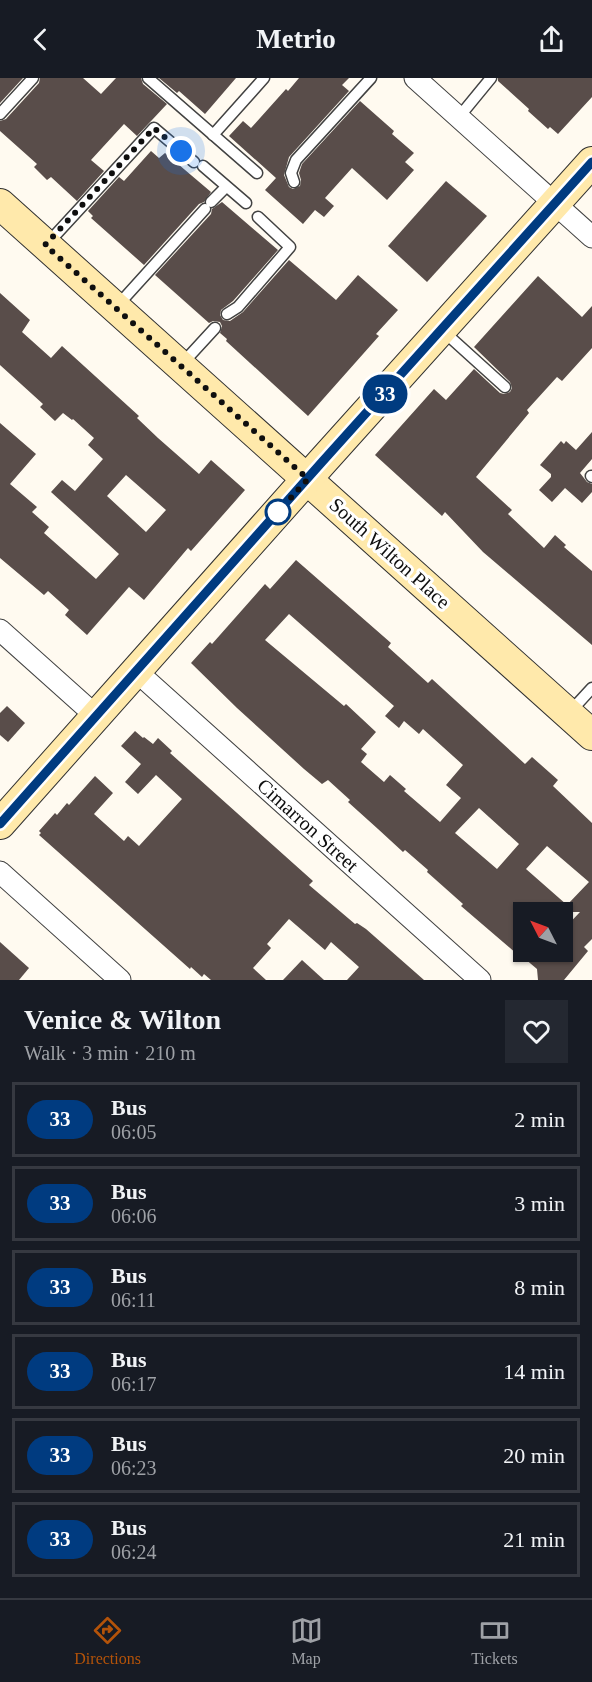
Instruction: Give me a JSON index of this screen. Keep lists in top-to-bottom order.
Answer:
{
  "streets": {
    "main road": ["South Wilton Place"],
    "street": ["Cimarron Street"]
  },
  "lines": ["bus line 33"],
  "north": "top left",
  "page": {
    "header": "Metrio",
    "on_map": "33",
    "heading": ["Venice & Wilton", "Walk · 3 min · 210 m"],
    "list": [
      {
        "mark": "33",
        "name": "Bus",
        "note": "06:05",
        "value": "2 min"
      },
      {
        "mark": "33",
        "name": "Bus",
        "note": "06:06",
        "value": "3 min"
      },
      {
        "mark": "33",
        "name": "Bus",
        "note": "06:11",
        "value": "8 min"
      },
      {
        "mark": "33",
        "name": "Bus",
        "note": "06:17",
        "value": "14 min"
      },
      {
        "mark": "33",
        "name": "Bus",
        "note": "06:23",
        "value": "20 min"
      },
      {
        "mark": "33",
        "name": "Bus",
        "note": "06:24",
        "value": "21 min"
      }
    ],
    "tabs": ["Directions", "Map", "Tickets"]
  }
}
